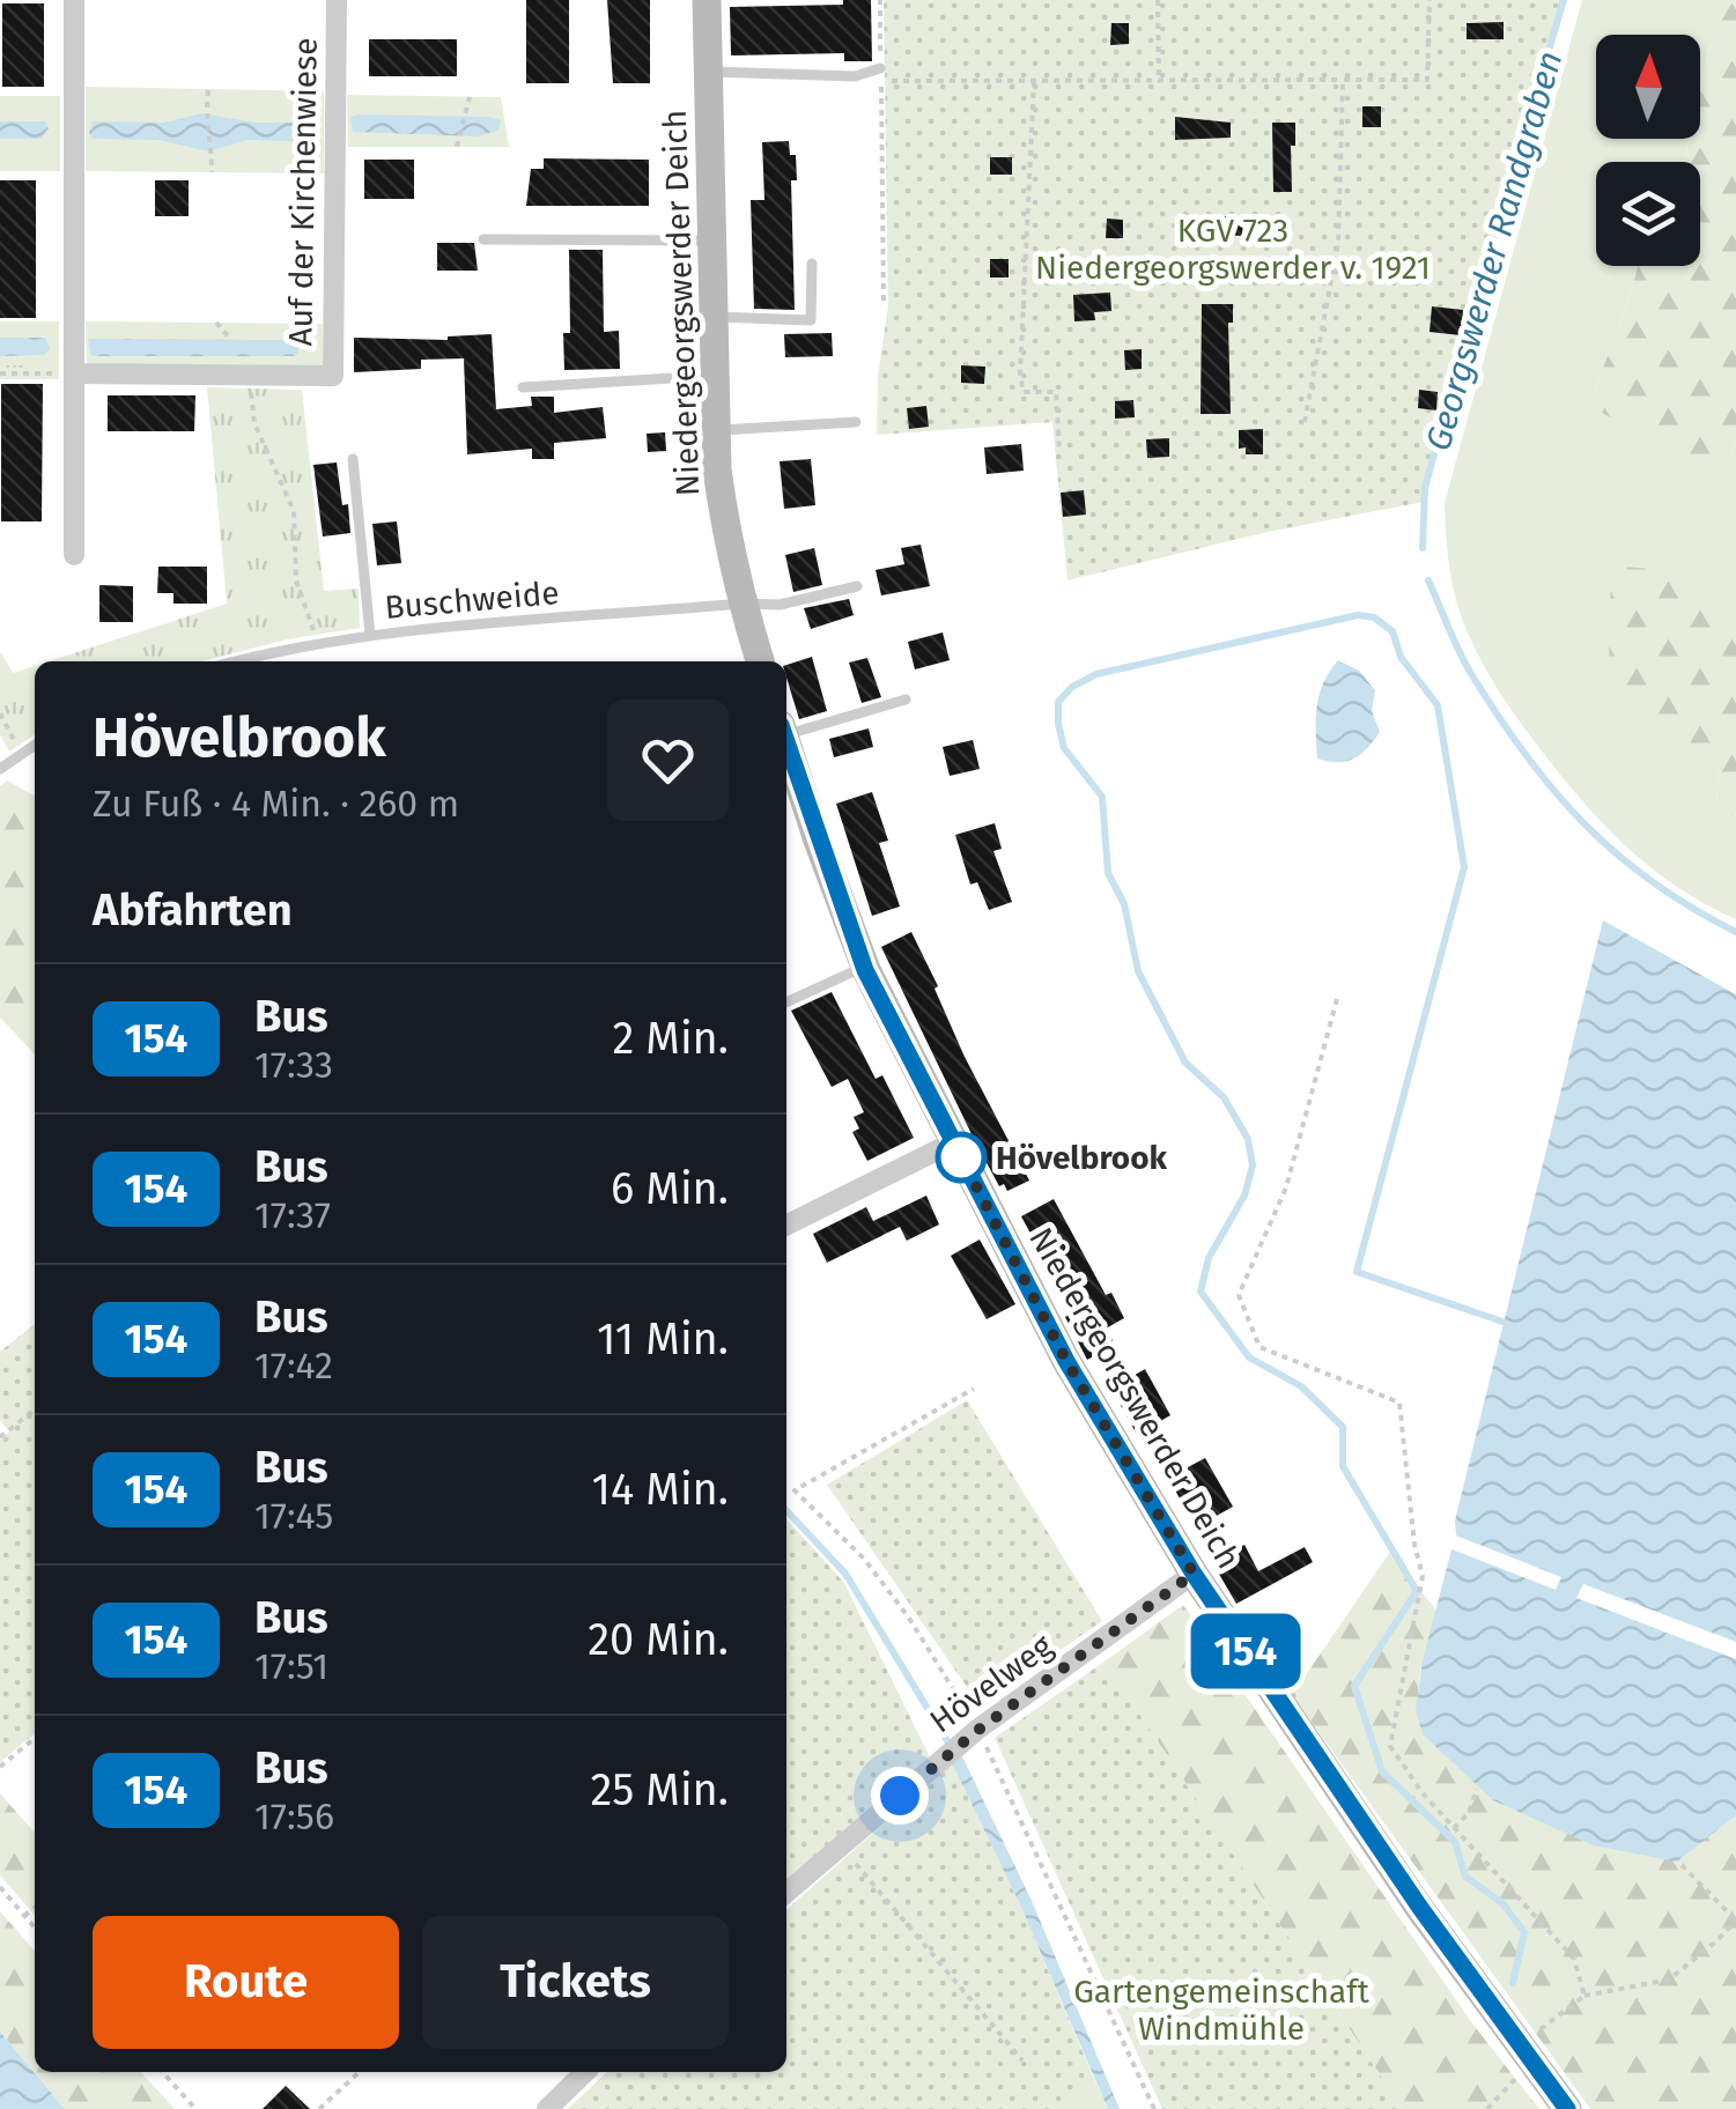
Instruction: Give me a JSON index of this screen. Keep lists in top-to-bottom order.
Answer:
{
  "streets": {
    "street": ["Auf der Kirchenwiese", "Niedergeorgswerder Deich", "Hövelweg"],
    "lane": ["Buschweide"]
  },
  "crossings": [
    ["Niedergeorgswerder Deich", "Buschweide"],
    ["Niedergeorgswerder Deich", "Hövelweg"]
  ],
  "water": ["Georgswerder Randgraben"],
  "parks": ["KGV 723 Niedergeorgswerder v. 1921", "Gartengemeinschaft Windmühle"],
  "places": ["Hövelbrook"],
  "lines": ["bus line 154"],
  "north": "top",
  "page": {
    "on_map": "154",
    "heading": [
      ["Hövelbrook", "Zu Fuß · 4 Min. · 260 m"],
      "Abfahrten"
    ],
    "list": [
      {
        "mark": "154",
        "name": "Bus",
        "note": "17:33",
        "value": "2 Min."
      },
      {
        "mark": "154",
        "name": "Bus",
        "note": "17:37",
        "value": "6 Min."
      },
      {
        "mark": "154",
        "name": "Bus",
        "note": "17:42",
        "value": "11 Min."
      },
      {
        "mark": "154",
        "name": "Bus",
        "note": "17:45",
        "value": "14 Min."
      },
      {
        "mark": "154",
        "name": "Bus",
        "note": "17:51",
        "value": "20 Min."
      },
      {
        "mark": "154",
        "name": "Bus",
        "note": "17:56",
        "value": "25 Min."
      }
    ],
    "buttons": ["Route", "Tickets"]
  }
}
